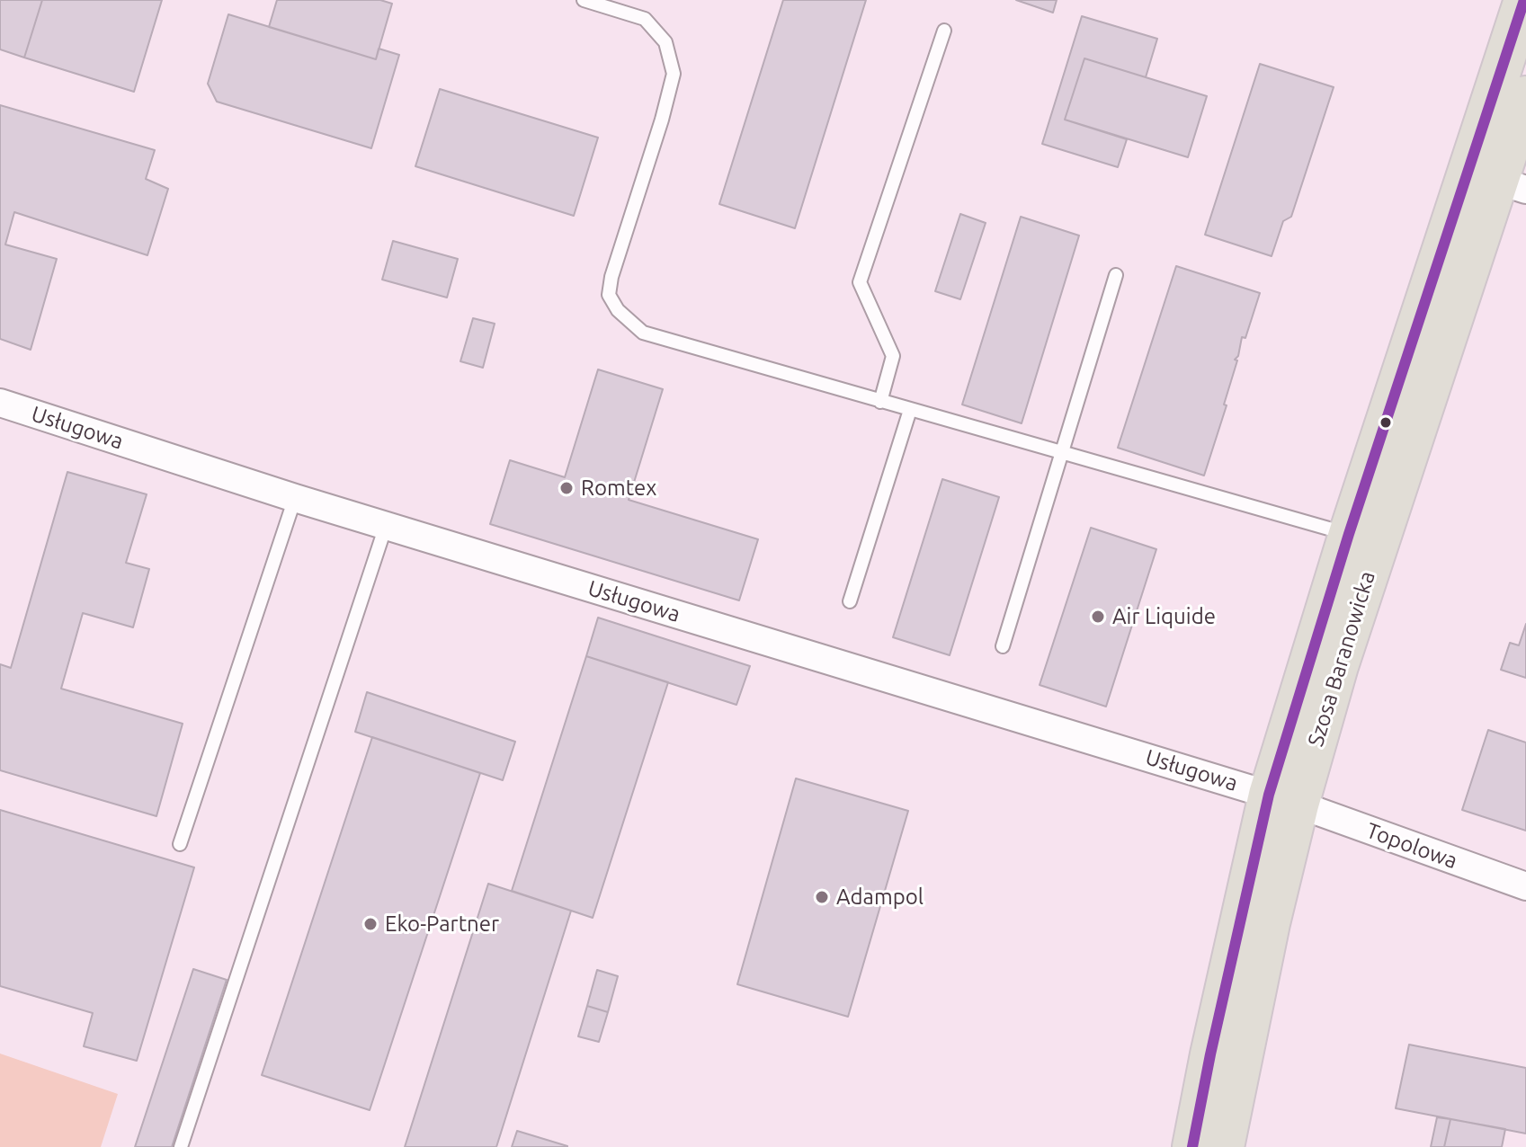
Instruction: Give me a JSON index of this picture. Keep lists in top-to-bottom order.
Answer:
{
  "streets": {
    "main road": ["Szosa Baranowicka"],
    "street": ["Usługowa", "Topolowa"]
  },
  "crossings": [
    ["Usługowa", "Szosa Baranowicka"],
    ["Usługowa", "Topolowa"],
    ["Szosa Baranowicka", "Topolowa"]
  ],
  "places": [
    "Romtex",
    "Air Liquide",
    "Adampol",
    "Eko-Partner"
  ]
}
